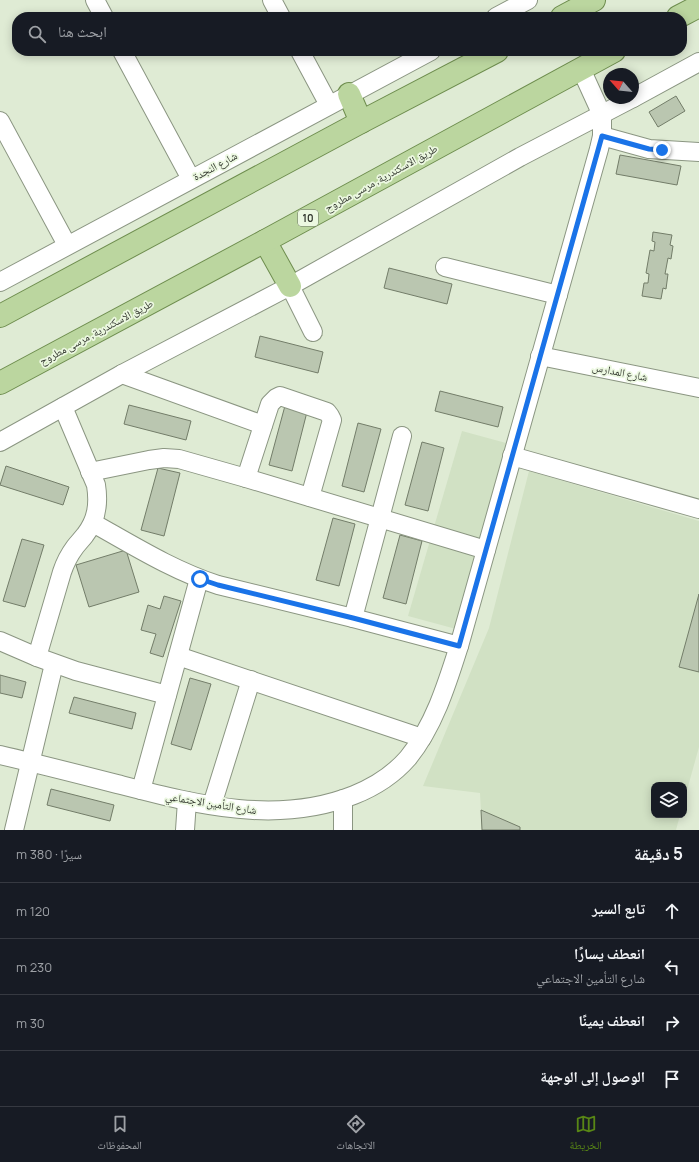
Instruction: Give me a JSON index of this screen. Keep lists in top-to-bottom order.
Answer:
{
  "streets": {
    "main road": ["طريق الاسكندرية, مرسى مطروح", "10"],
    "street": ["شارع النجدة", "شارع المدارس", "شارع التأمين الاجتماعي"]
  },
  "crossings": [
    ["طريق الاسكندرية, مرسى مطروح", "شارع التأمين الاجتماعي"],
    ["شارع المدارس", "شارع التأمين الاجتماعي"]
  ],
  "north": "top left",
  "page": {
    "search": "ابحث هنا",
    "heading": ["5 دقيقة", "سيرًا · 380 m"],
    "list": [
      ["تابع السير", "120 m"],
      ["انعطف يسارًا", "شارع التأمين الاجتماعي", "230 m"],
      ["انعطف يمينًا", "30 m"],
      "الوصول إلى الوجهة"
    ],
    "nav": ["الخريطة", "الاتجاهات", "المحفوظات"]
  }
}
